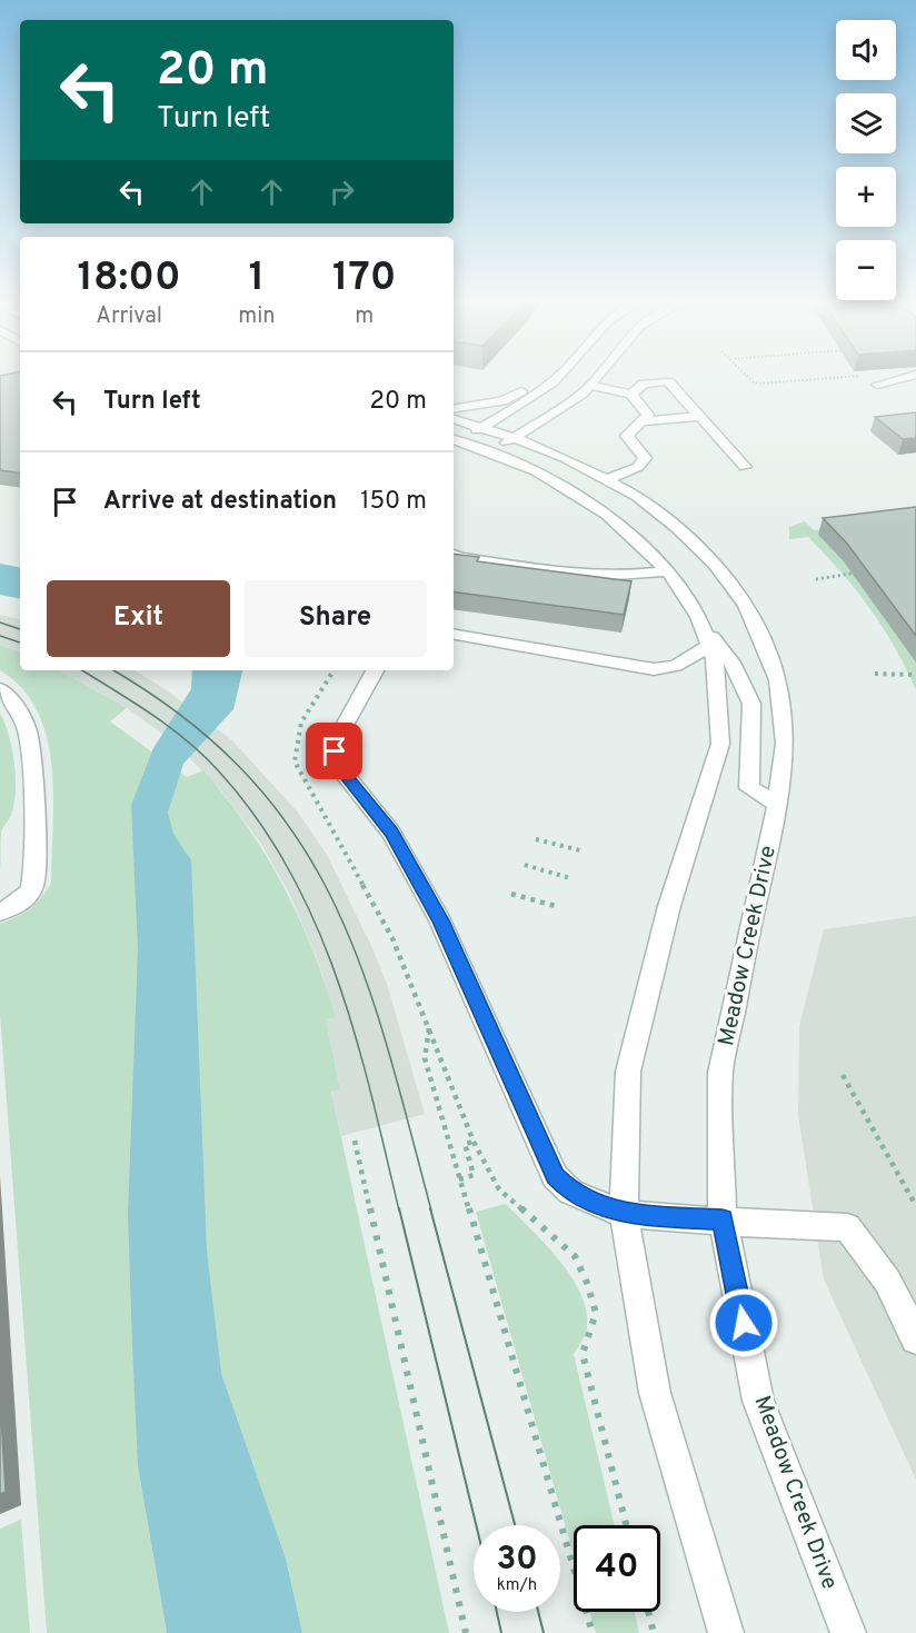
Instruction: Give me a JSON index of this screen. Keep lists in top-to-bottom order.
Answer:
{
  "streets": {
    "street": ["Meadow Creek Drive"]
  },
  "page": {
    "map_buttons": ["+", "−"],
    "turn": ["20 m", "Turn left"],
    "eta": [
      "18:00",
      "Arrival",
      "1",
      "min",
      "170",
      "m"
    ],
    "list": [
      {
        "name": "Turn left",
        "value": "20 m"
      },
      {
        "name": "Arrive at destination",
        "value": "150 m"
      }
    ],
    "buttons": ["Exit", "Share"],
    "speed": "30 km/h",
    "limit": "40"
  }
}
